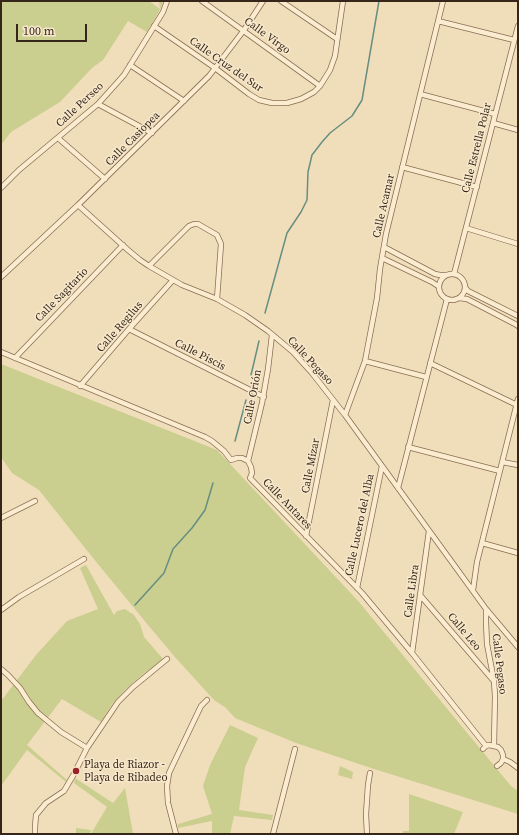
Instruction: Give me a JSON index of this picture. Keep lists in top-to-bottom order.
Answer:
{
  "streets": {
    "street": [
      "Calle Virgo",
      "Calle Cruz del Sur",
      "Calle Perseo",
      "Calle Casiopea",
      "Calle Estrella Polar",
      "Calle Acamar",
      "Calle Sagitario",
      "Calle Regilus",
      "Calle Piscis",
      "Calle Pegaso",
      "Calle Orión",
      "Calle Mizar",
      "Calle Antares",
      "Calle Lucero del Alba",
      "Calle Libra",
      "Calle Leo"
    ]
  },
  "crossings": [
    ["Calle Virgo", "Calle Cruz del Sur"],
    ["Calle Virgo", "Calle Casiopea"],
    ["Calle Cruz del Sur", "Calle Perseo"],
    ["Calle Cruz del Sur", "Calle Casiopea"],
    ["Calle Casiopea", "Calle Pegaso"],
    ["Calle Acamar", "Calle Pegaso"],
    ["Calle Sagitario", "Calle Pegaso"],
    ["Calle Regilus", "Calle Piscis"],
    ["Calle Regilus", "Calle Pegaso"],
    ["Calle Piscis", "Calle Orión"],
    ["Calle Pegaso", "Calle Orión"],
    ["Calle Pegaso", "Calle Mizar"],
    ["Calle Pegaso", "Calle Antares"],
    ["Calle Pegaso", "Calle Lucero del Alba"],
    ["Calle Pegaso", "Calle Libra"],
    ["Calle Pegaso", "Calle Leo"],
    ["Calle Orión", "Calle Antares"],
    ["Calle Mizar", "Calle Antares"],
    ["Calle Antares", "Calle Lucero del Alba"],
    ["Calle Antares", "Calle Libra"],
    ["Calle Libra", "Calle Leo"]
  ],
  "places": ["Playa de Riazor - Playa de Ribadeo"],
  "scale_bar": "100 m"
}
